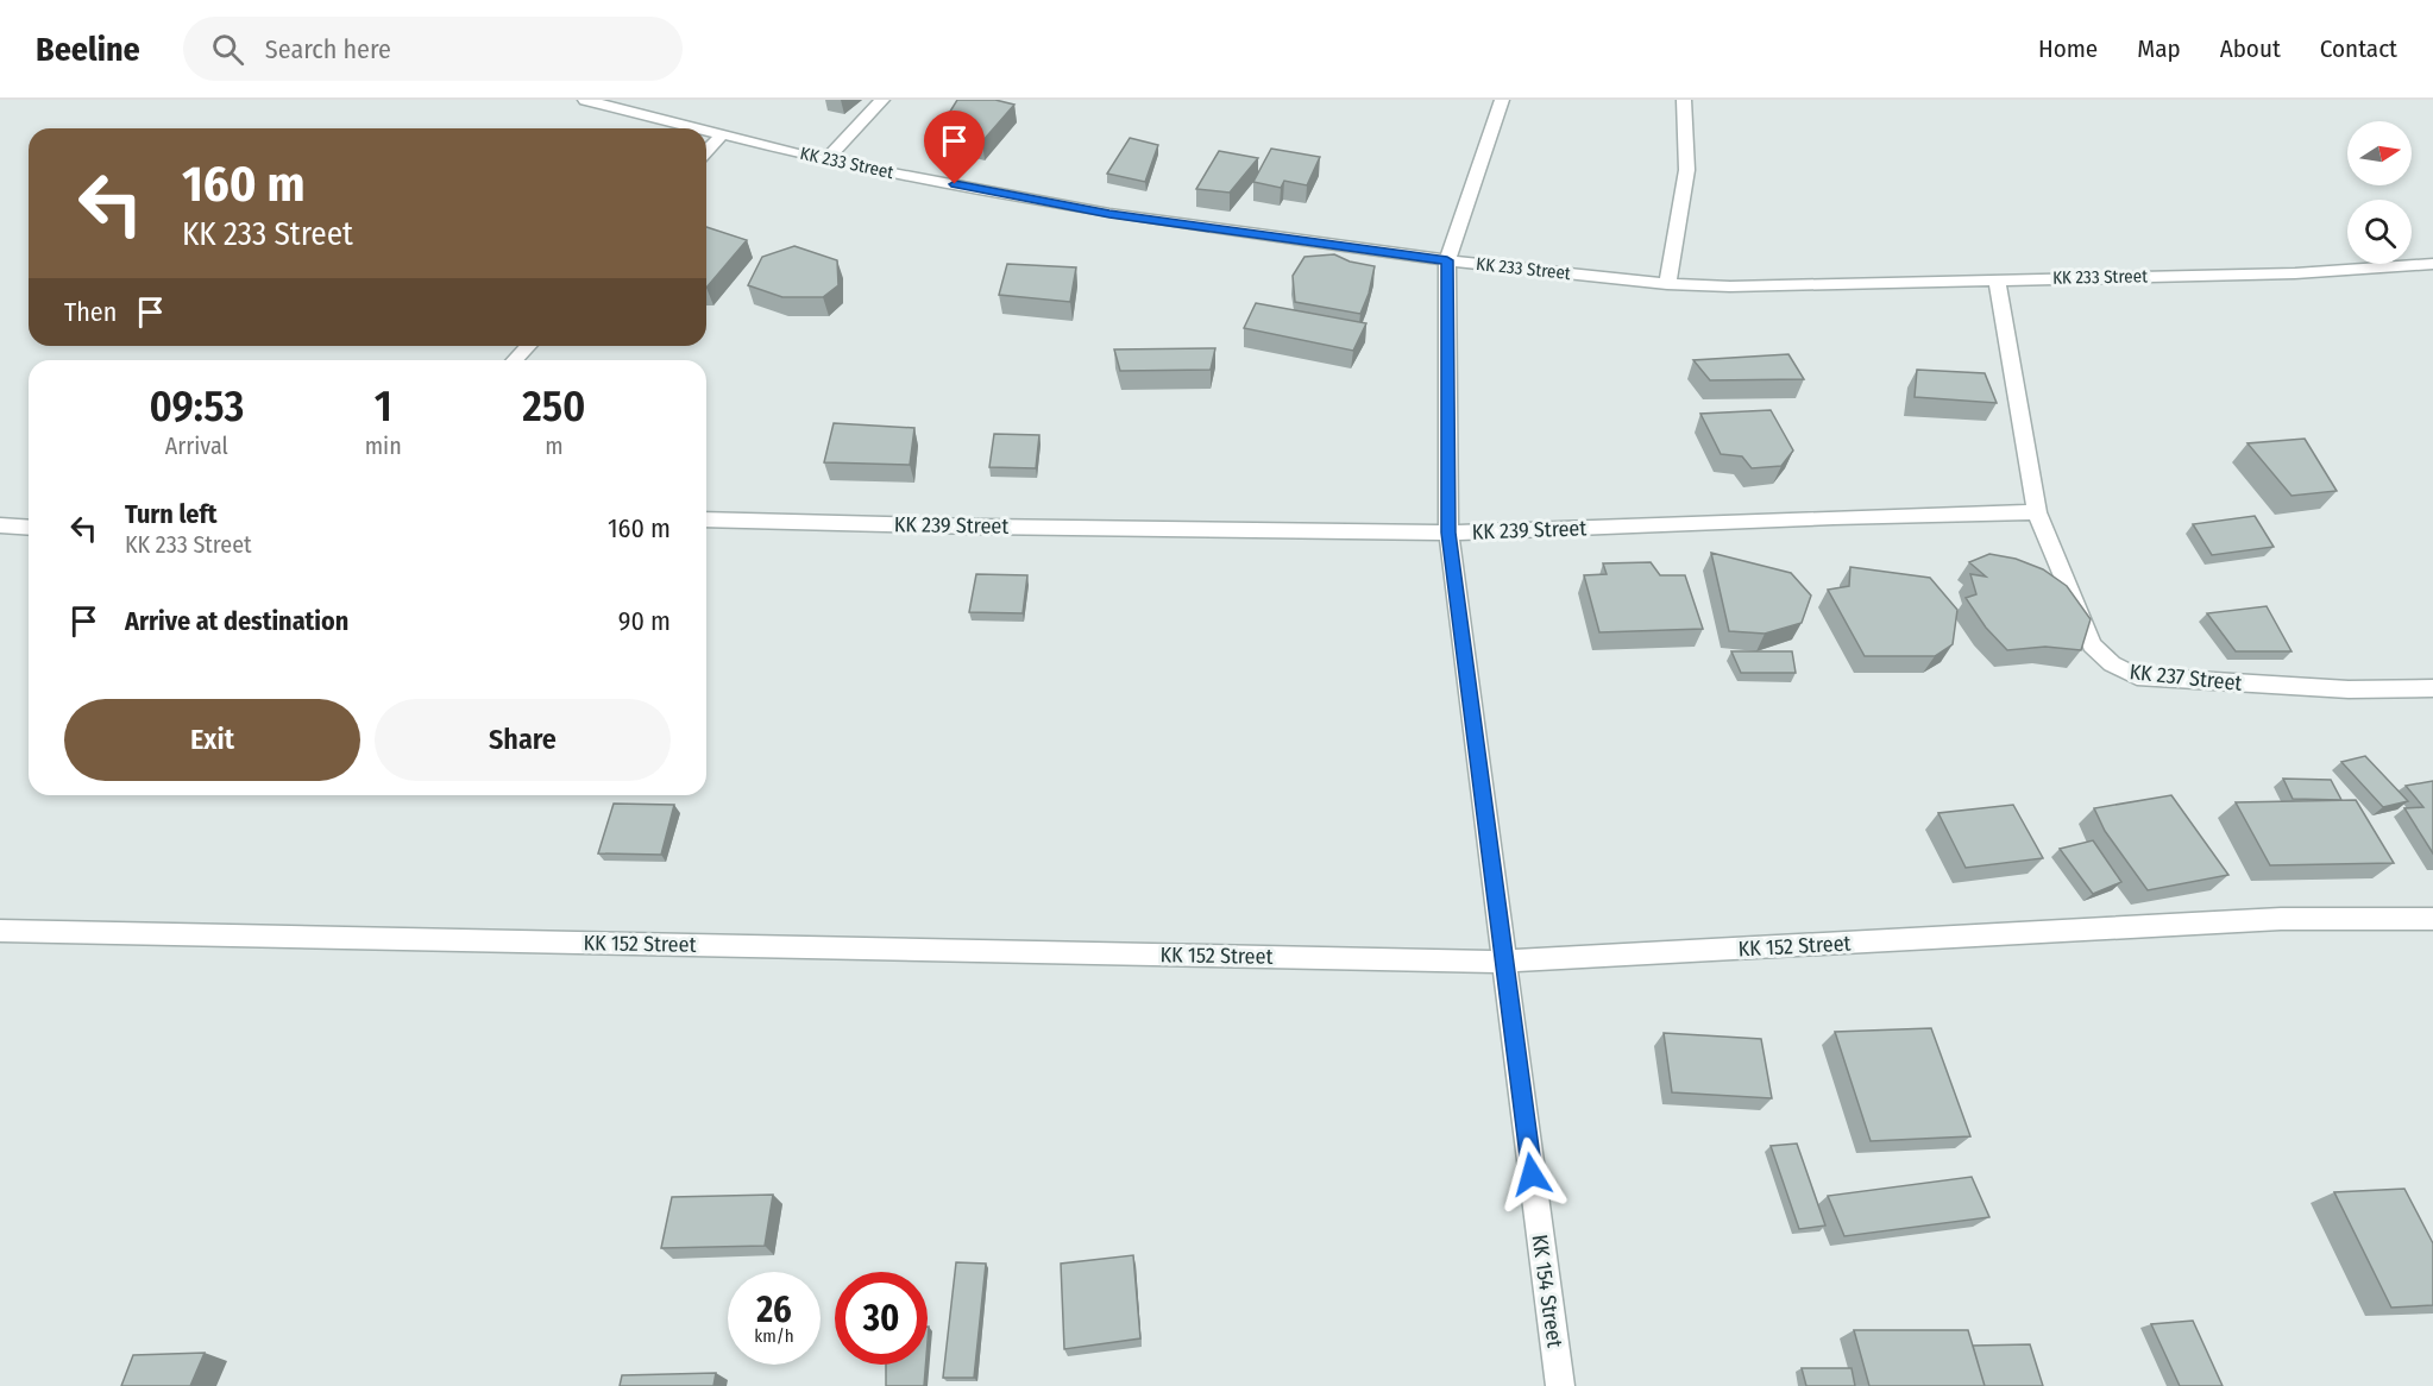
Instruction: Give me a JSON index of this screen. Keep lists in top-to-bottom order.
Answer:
{
  "streets": {
    "street": [
      "KK 233 Street",
      "KK 239 Street",
      "KK 237 Street",
      "KK 152 Street",
      "KK 154 Street"
    ]
  },
  "crossings": [
    ["KK 233 Street", "KK 154 Street"],
    ["KK 239 Street", "KK 237 Street"],
    ["KK 239 Street", "KK 154 Street"],
    ["KK 152 Street", "KK 154 Street"]
  ],
  "north": "right",
  "page": {
    "header": "Beeline",
    "search": "Search here",
    "nav": [
      "Home",
      "Map",
      "About",
      "Contact"
    ],
    "turn": ["160 m", "KK 233 Street"],
    "then": "Then",
    "eta": [
      "09:53",
      "Arrival",
      "1",
      "min",
      "250",
      "m"
    ],
    "list": [
      {
        "name": "Turn left",
        "note": "KK 233 Street",
        "value": "160 m"
      },
      {
        "name": "Arrive at destination",
        "value": "90 m"
      }
    ],
    "buttons": ["Exit", "Share"],
    "speed": "26 km/h",
    "limit": "30"
  }
}
